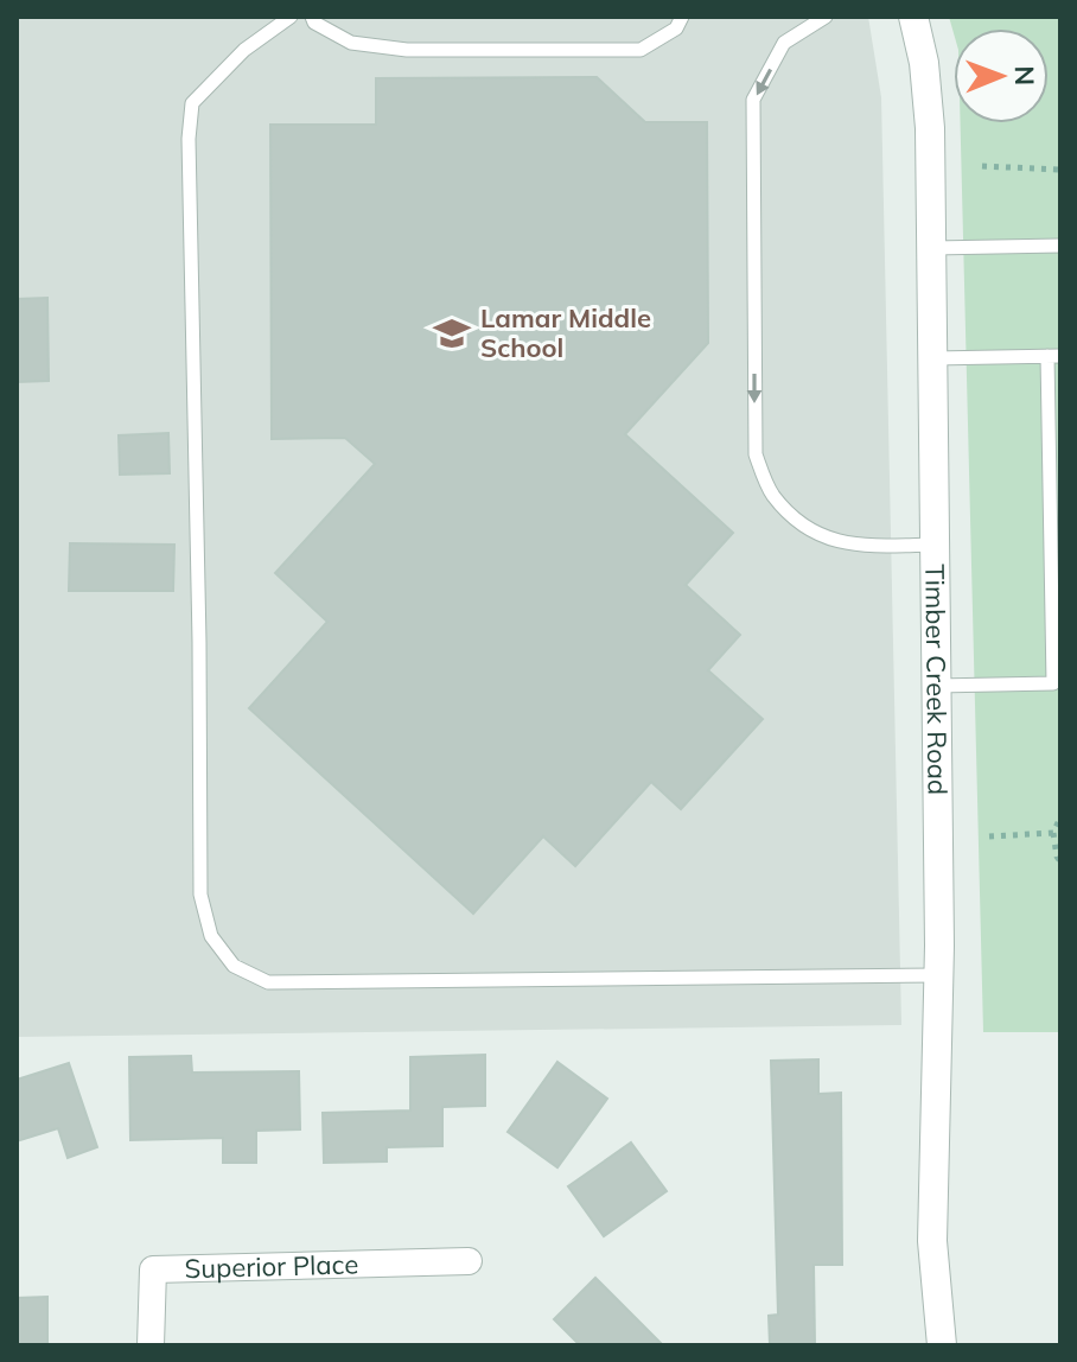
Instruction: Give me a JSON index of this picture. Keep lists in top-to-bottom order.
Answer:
{
  "streets": {
    "street": ["Timber Creek Road", "Superior Place"]
  },
  "places": {
    "school or university": ["Lamar Middle School"]
  },
  "north": "right"
}
